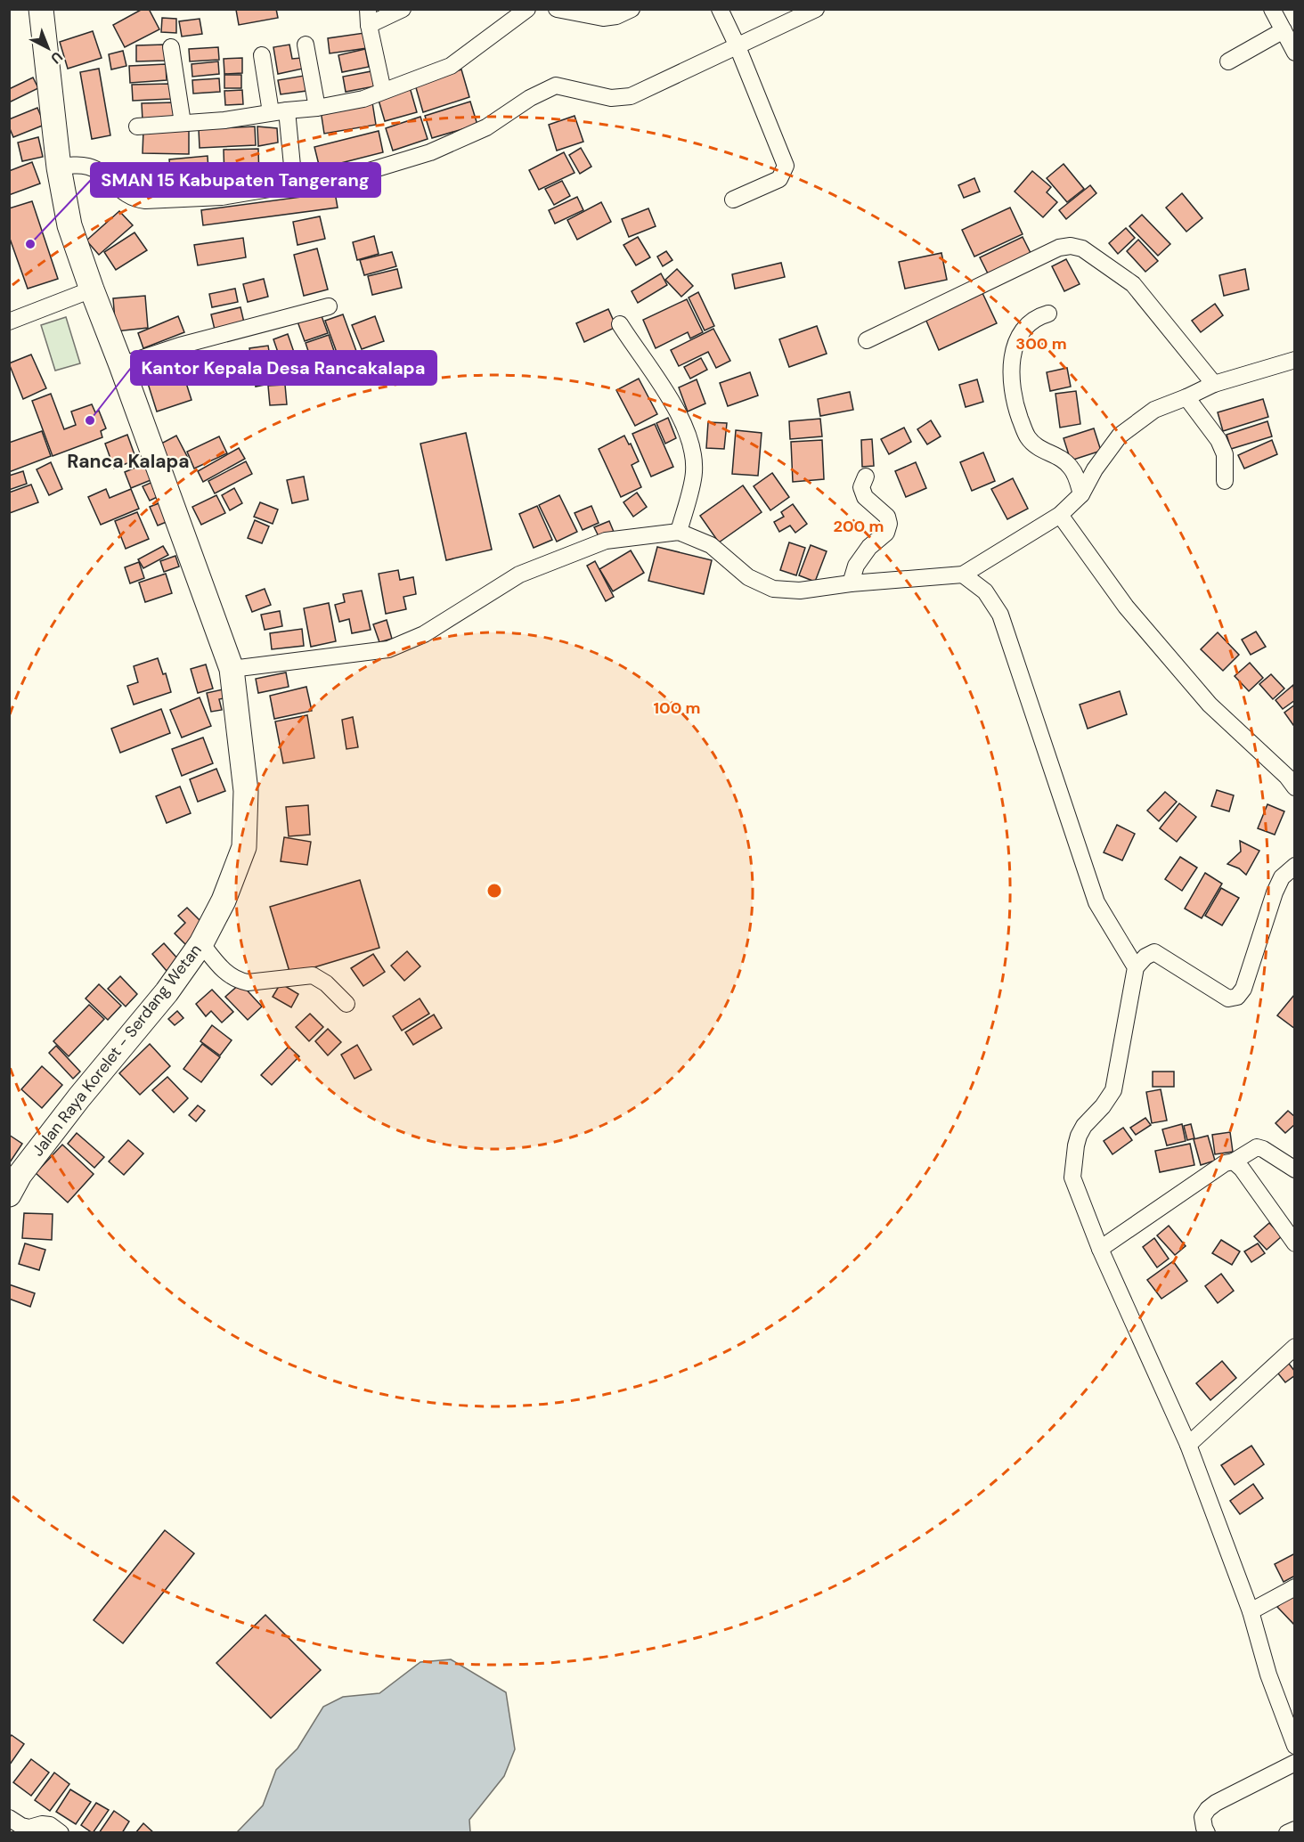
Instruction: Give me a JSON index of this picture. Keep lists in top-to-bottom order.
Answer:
{
  "streets": {
    "main road": ["Jalan Raya Korelet - Serdang Wetan"]
  },
  "districts": ["Ranca Kalapa"],
  "places": ["SMAN 15 Kabupaten Tangerang", "Kantor Kepala Desa Rancakalapa"],
  "north": "bottom right",
  "rings": ["300 m", "200 m", "100 m"]
}
